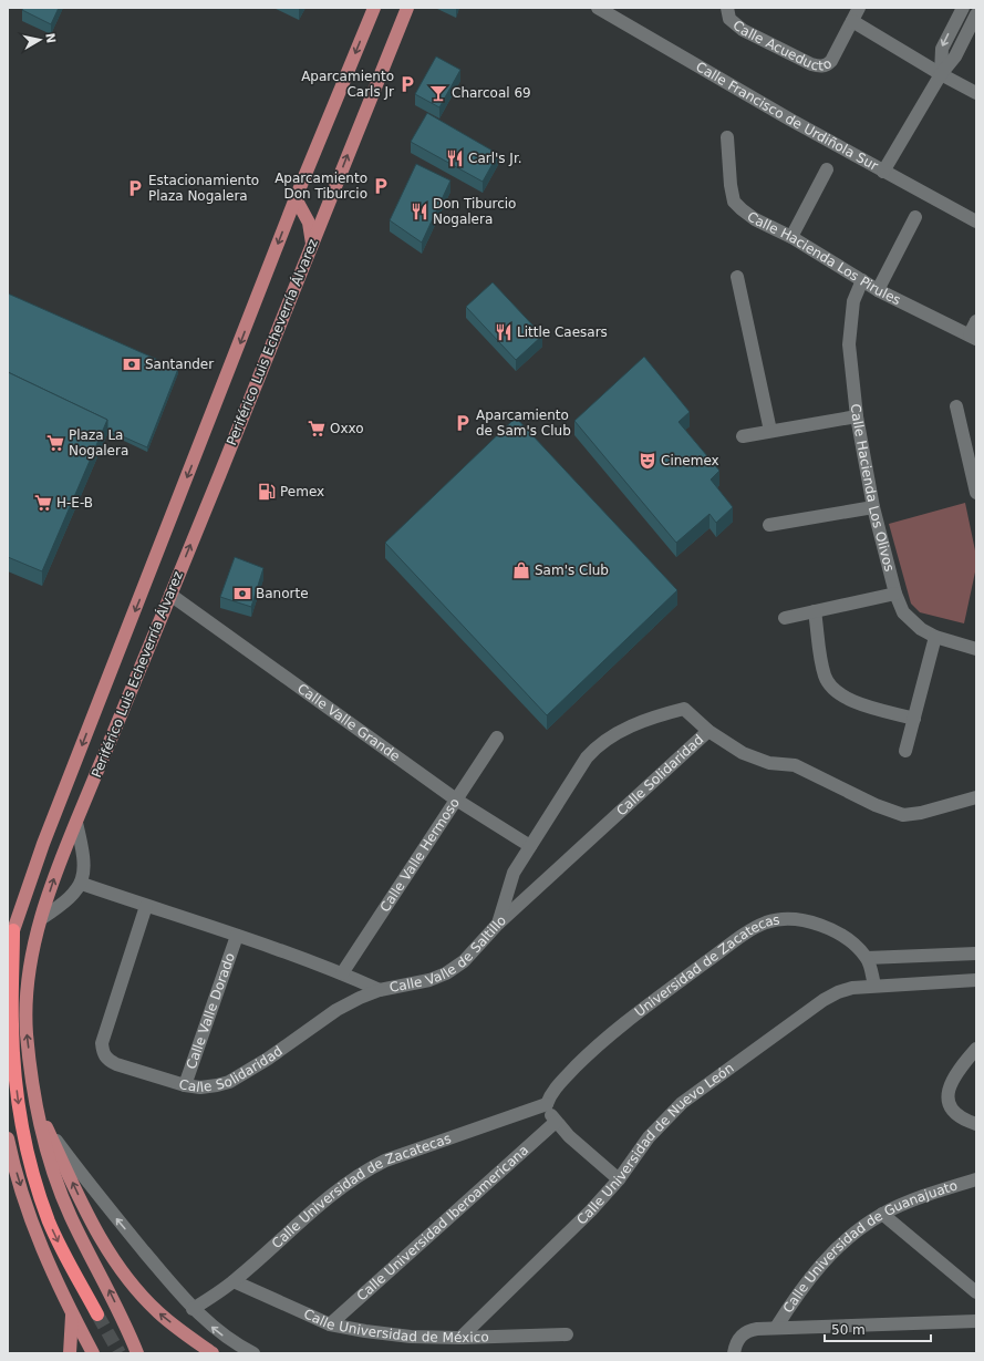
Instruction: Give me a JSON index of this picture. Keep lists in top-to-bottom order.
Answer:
{
  "streets": {
    "main road": ["Periférico Luis Echeverría Álvarez"],
    "street": [
      "Calle Acueducto",
      "Calle Francisco de Urdiñola Sur",
      "Calle Hacienda Los Pirules",
      "Calle Hacienda Los Olivos",
      "Calle Valle Grande",
      "Calle Solidaridad",
      "Calle Valle Hermoso",
      "Calle Valle de Saltillo",
      "Universidad de Zacatecas",
      "Calle Valle Dorado",
      "Calle Universidad de Nuevo León",
      "Calle Universidad de Zacatecas",
      "Calle Universidad Iberoamericana",
      "Calle Universidad de Guanajuato",
      "Calle Universidad de México"
    ]
  },
  "crossings": [
    ["Calle Hacienda Los Pirules", "Calle Hacienda Los Olivos"],
    ["Periférico Luis Echeverría Álvarez", "Calle Valle Grande"],
    ["Calle Valle Grande", "Calle Valle Hermoso"],
    ["Calle Valle Grande", "Calle Valle de Saltillo"],
    ["Calle Solidaridad", "Calle Valle de Saltillo"],
    ["Calle Solidaridad", "Calle Valle Dorado"],
    ["Calle Valle Hermoso", "Calle Valle de Saltillo"],
    ["Calle Valle de Saltillo", "Calle Valle Dorado"],
    ["Universidad de Zacatecas", "Calle Universidad de Zacatecas"],
    ["Calle Universidad de Nuevo León", "Calle Universidad de México"],
    ["Calle Universidad de Zacatecas", "Calle Universidad de México"],
    ["Calle Universidad Iberoamericana", "Calle Universidad de México"]
  ],
  "places": {
    "parking": [
      "Aparcamiento Carls Jr",
      "Aparcamiento Don Tiburcio",
      "Estacionamiento Plaza Nogalera",
      "Aparcamiento de Sam's Club"
    ],
    "bar": ["Charcoal 69"],
    "restaurant": ["Carl's Jr.", "Don Tiburcio Nogalera", "Little Caesars"],
    "bank": ["Santander", "Banorte"],
    "supermarket": ["Oxxo", "Plaza La Nogalera", "H-E-B"],
    "theatre": ["Cinemex"],
    "fuel station": ["Pemex"],
    "shop": ["Sam's Club"]
  },
  "scale_bar": "50 m",
  "north": "right"
}
